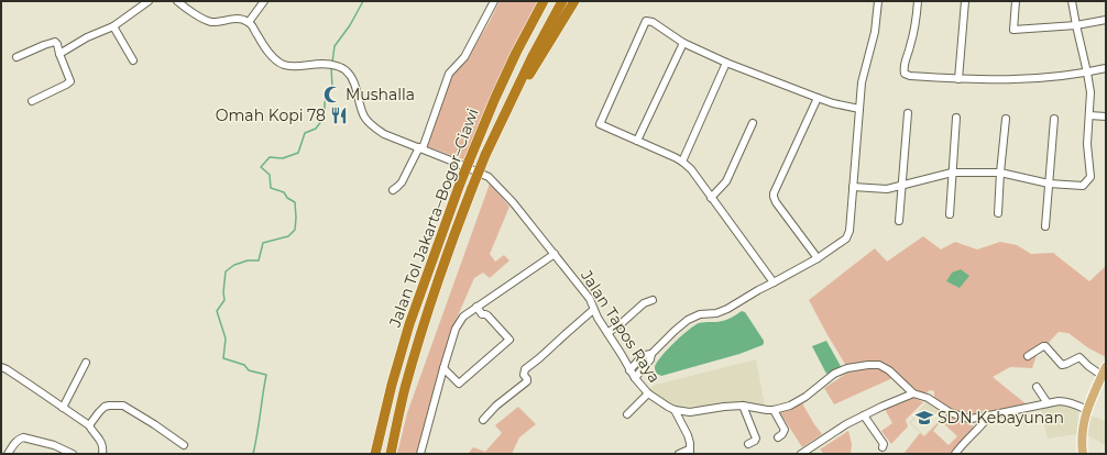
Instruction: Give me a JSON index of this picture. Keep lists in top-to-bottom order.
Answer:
{
  "streets": {
    "highway": ["Jalan Tol Jakarta–Bogor–Ciawi"],
    "street": ["Jalan Tapos Raya"]
  },
  "places": {
    "mosque": ["Mushalla"],
    "restaurant": ["Omah Kopi 78"],
    "school or university": ["SDN Kebayunan"]
  }
}
